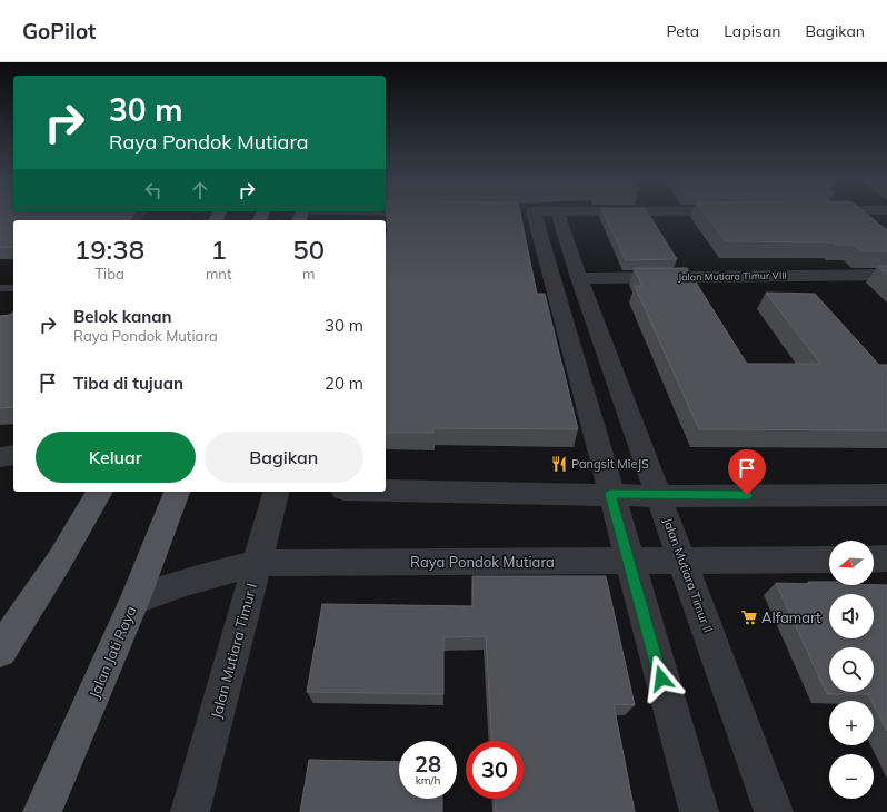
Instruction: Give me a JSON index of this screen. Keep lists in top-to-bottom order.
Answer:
{
  "streets": {
    "main road": ["Jalan Jati Raya"],
    "street": [
      "Jalan Mutiara Timur VIII",
      "Raya Pondok Mutiara",
      "Jalan Mutiara Timur II",
      "Jalan Mutiara Timur I"
    ]
  },
  "crossings": [
    ["Jalan Mutiara Timur VIII", "Jalan Mutiara Timur II"],
    ["Raya Pondok Mutiara", "Jalan Mutiara Timur II"],
    ["Raya Pondok Mutiara", "Jalan Mutiara Timur I"],
    ["Raya Pondok Mutiara", "Jalan Jati Raya"]
  ],
  "places": {
    "restaurant": ["Pangsit MieJS"],
    "supermarket": ["Alfamart"]
  },
  "north": "left",
  "page": {
    "header": "GoPilot",
    "nav": ["Peta", "Lapisan", "Bagikan"],
    "turn": ["30 m", "Raya Pondok Mutiara"],
    "eta": [
      "19:38",
      "Tiba",
      "1",
      "mnt",
      "50",
      "m"
    ],
    "list": [
      {
        "name": "Belok kanan",
        "note": "Raya Pondok Mutiara",
        "value": "30 m"
      },
      {
        "name": "Tiba di tujuan",
        "value": "20 m"
      }
    ],
    "buttons": ["Keluar", "Bagikan"],
    "map_buttons": ["+", "−"],
    "speed": "28 km/h",
    "limit": "30"
  }
}
